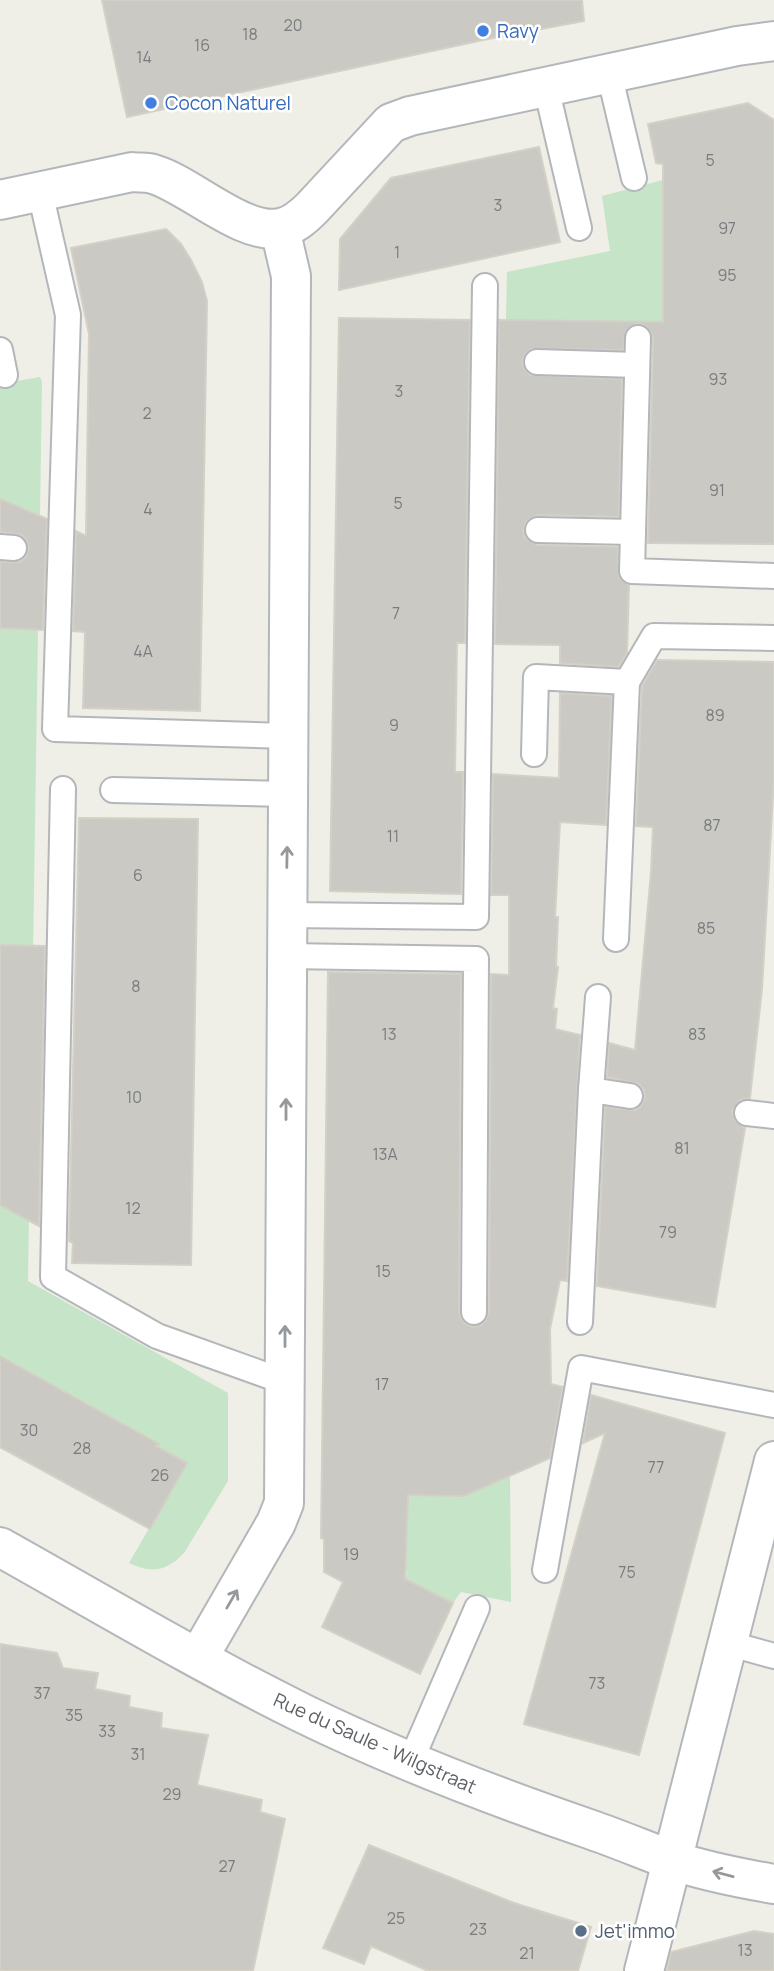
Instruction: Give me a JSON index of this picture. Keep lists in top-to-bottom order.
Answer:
{
  "streets": {
    "street": ["Rue du Saule - Wilgstraat"]
  },
  "places": ["Ravy", "Cocon Naturel", "Jet'immo"],
  "house_numbers": [
    "20",
    "18",
    "16",
    "14",
    "5",
    "3",
    "97",
    "1",
    "95",
    "93",
    "3",
    "2",
    "91",
    "5",
    "4",
    "7",
    "4A",
    "89",
    "9",
    "87",
    "11",
    "6",
    "85",
    "8",
    "13",
    "83",
    "10",
    "81",
    "13A",
    "12",
    "79",
    "15",
    "17",
    "30",
    "28",
    "77",
    "26",
    "19",
    "75",
    "73",
    "37",
    "35",
    "33",
    "31",
    "29",
    "27",
    "25",
    "23",
    "13",
    "21"
  ]
}
